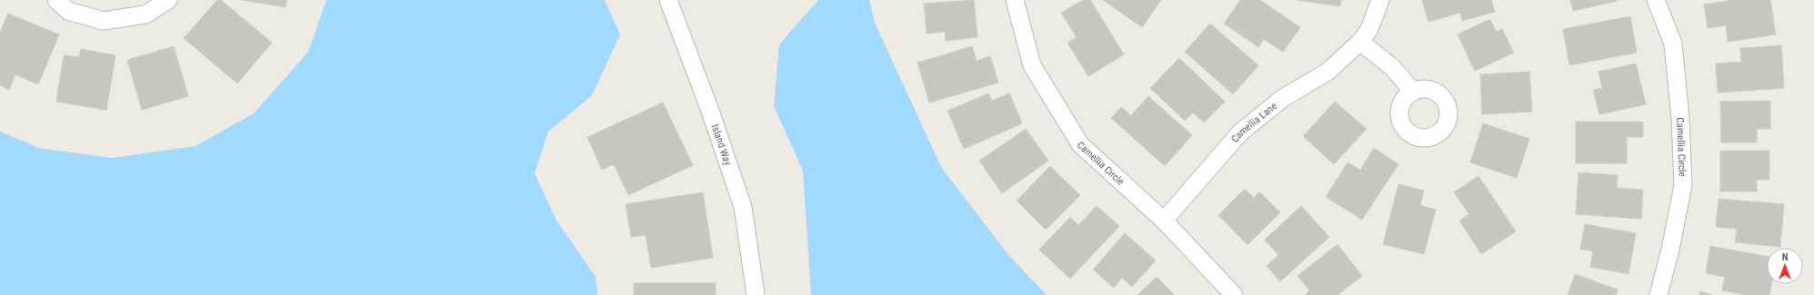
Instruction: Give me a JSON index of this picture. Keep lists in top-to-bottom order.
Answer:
{
  "streets": {
    "street": ["Camellia Lane", "Island Way", "Camellia Circle"]
  },
  "crossings": [
    ["Camellia Lane", "Camellia Circle"]
  ],
  "north": "top"
}
